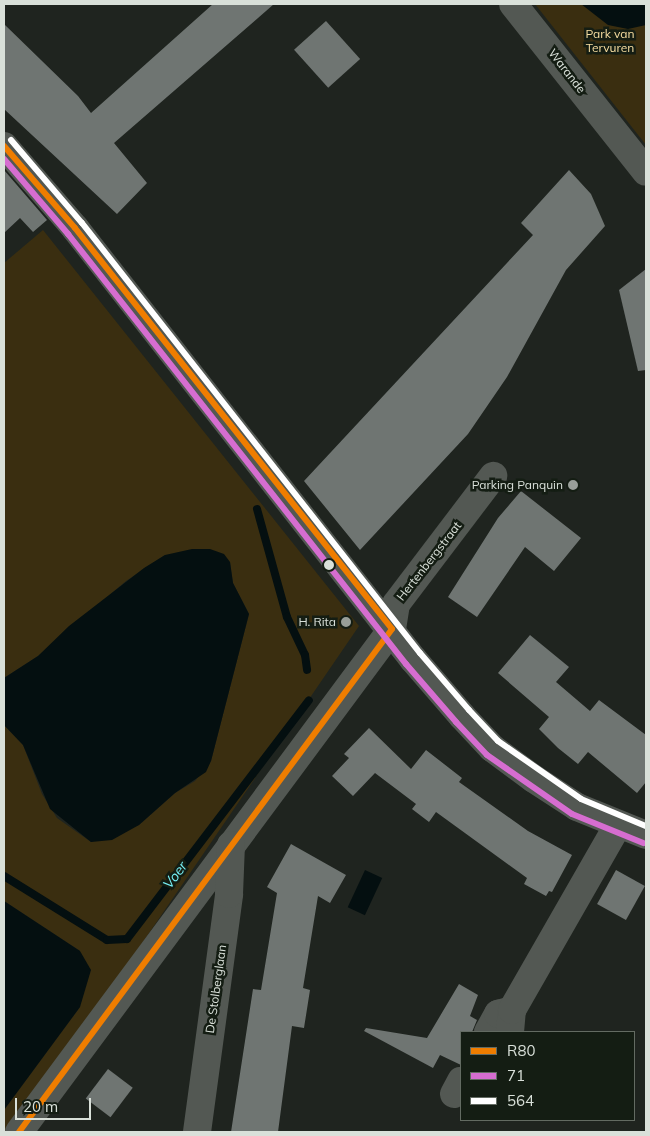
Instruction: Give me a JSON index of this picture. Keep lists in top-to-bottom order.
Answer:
{
  "streets": {
    "street": ["Warande", "Hertenbergstraat", "De Stolberglaan"]
  },
  "crossings": [
    ["Hertenbergstraat", "De Stolberglaan"]
  ],
  "water": ["Voer"],
  "parks": ["Park van Tervuren"],
  "places": ["Parking Panquin", "H. Rita"],
  "lines": ["transit line 564", "transit line R80", "transit line 71"],
  "legend": ["R80", "71", "564"],
  "scale_bar": "20 m"
}
